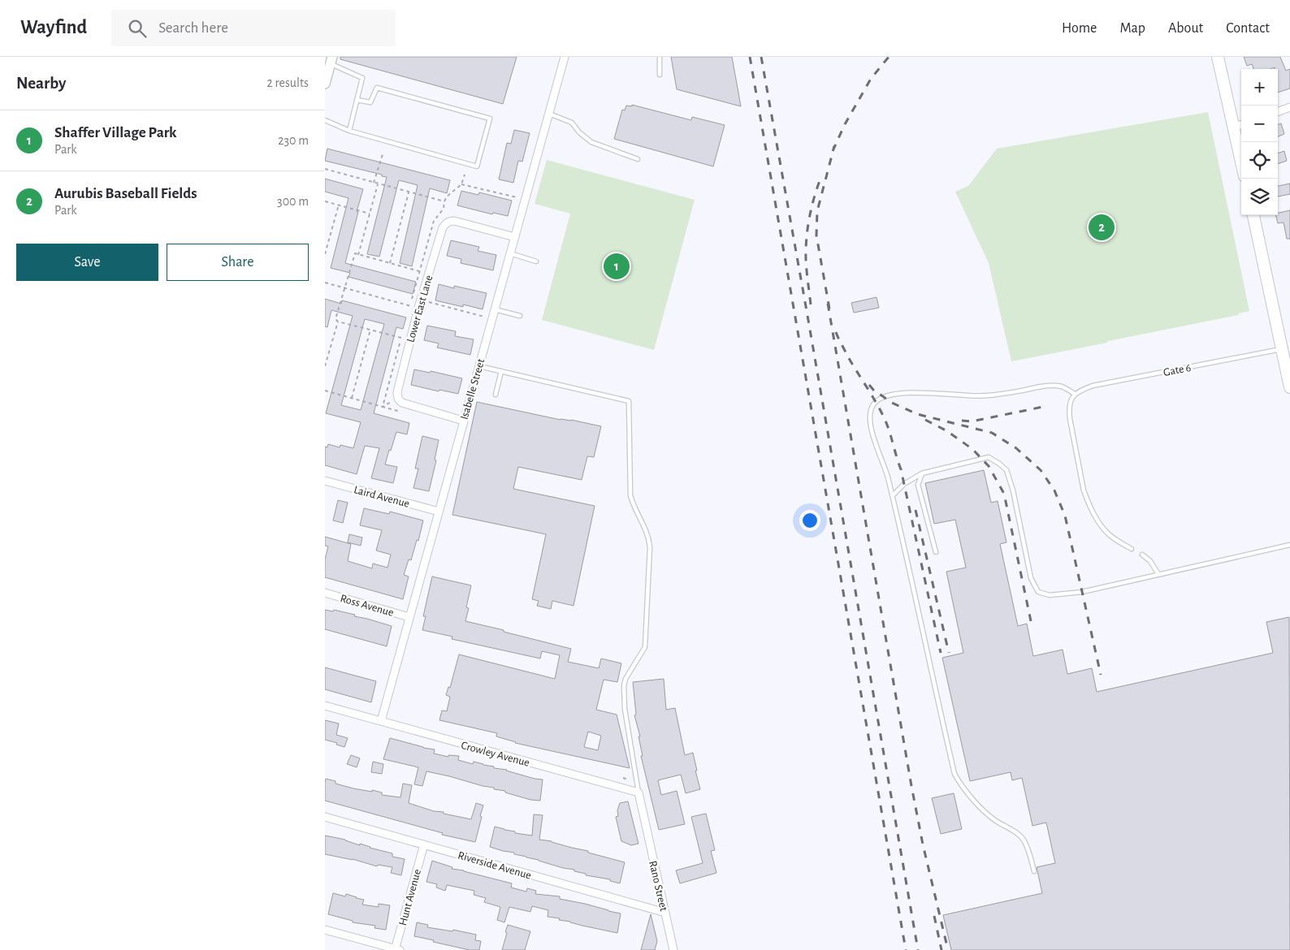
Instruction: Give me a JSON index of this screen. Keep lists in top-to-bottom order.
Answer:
{
  "streets": {
    "street": [
      "Lower East Lane",
      "Isabelle Street",
      "Laird Avenue",
      "Ross Avenue",
      "Crowley Avenue",
      "Riverside Avenue",
      "Rano Street",
      "Hunt Avenue"
    ],
    "lane": ["Gate 6"]
  },
  "crossings": [
    ["Lower East Lane", "Isabelle Street"],
    ["Isabelle Street", "Laird Avenue"],
    ["Isabelle Street", "Ross Avenue"],
    ["Isabelle Street", "Crowley Avenue"],
    ["Crowley Avenue", "Rano Street"],
    ["Riverside Avenue", "Rano Street"],
    ["Riverside Avenue", "Hunt Avenue"]
  ],
  "page": {
    "header": "Wayfind",
    "search": "Search here",
    "nav": [
      "Home",
      "Map",
      "About",
      "Contact"
    ],
    "heading": ["Nearby", "2 results"],
    "map_buttons": ["+", "−"],
    "list": [
      {
        "mark": "1",
        "name": "Shaffer Village Park",
        "note": "Park",
        "value": "230 m"
      },
      {
        "mark": "2",
        "name": "Aurubis Baseball Fields",
        "note": "Park",
        "value": "300 m"
      }
    ],
    "pins": ["2", "1"],
    "buttons": ["Save", "Share"]
  }
}
